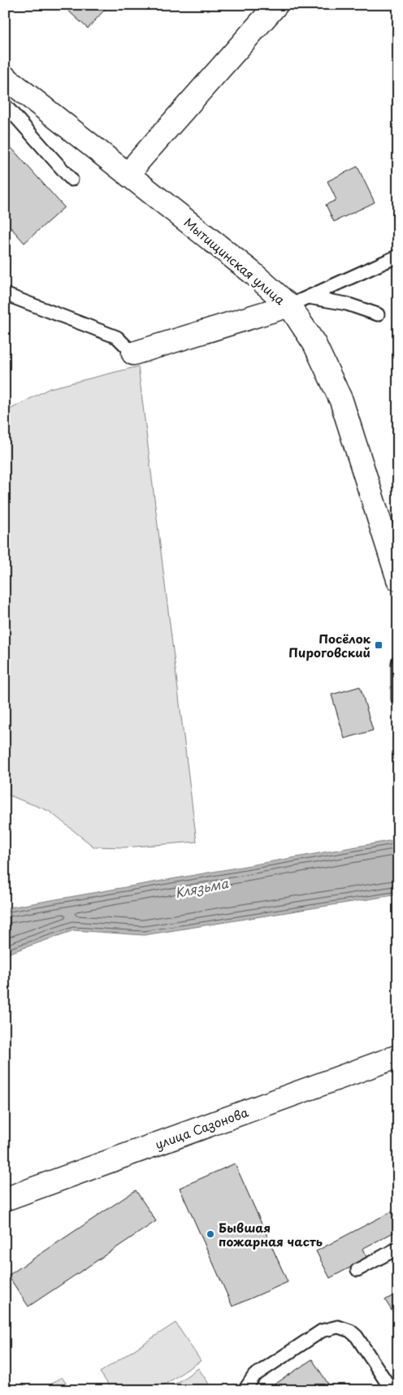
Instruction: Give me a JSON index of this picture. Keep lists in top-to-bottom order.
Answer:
{
  "streets": {
    "street": ["Мытищинская улица", "улица Сазонова"]
  },
  "water": ["Клязьма"],
  "places": {
    "transit": ["Посёлок Пироговский"],
    "other": ["Бывшая пожарная часть"]
  }
}
